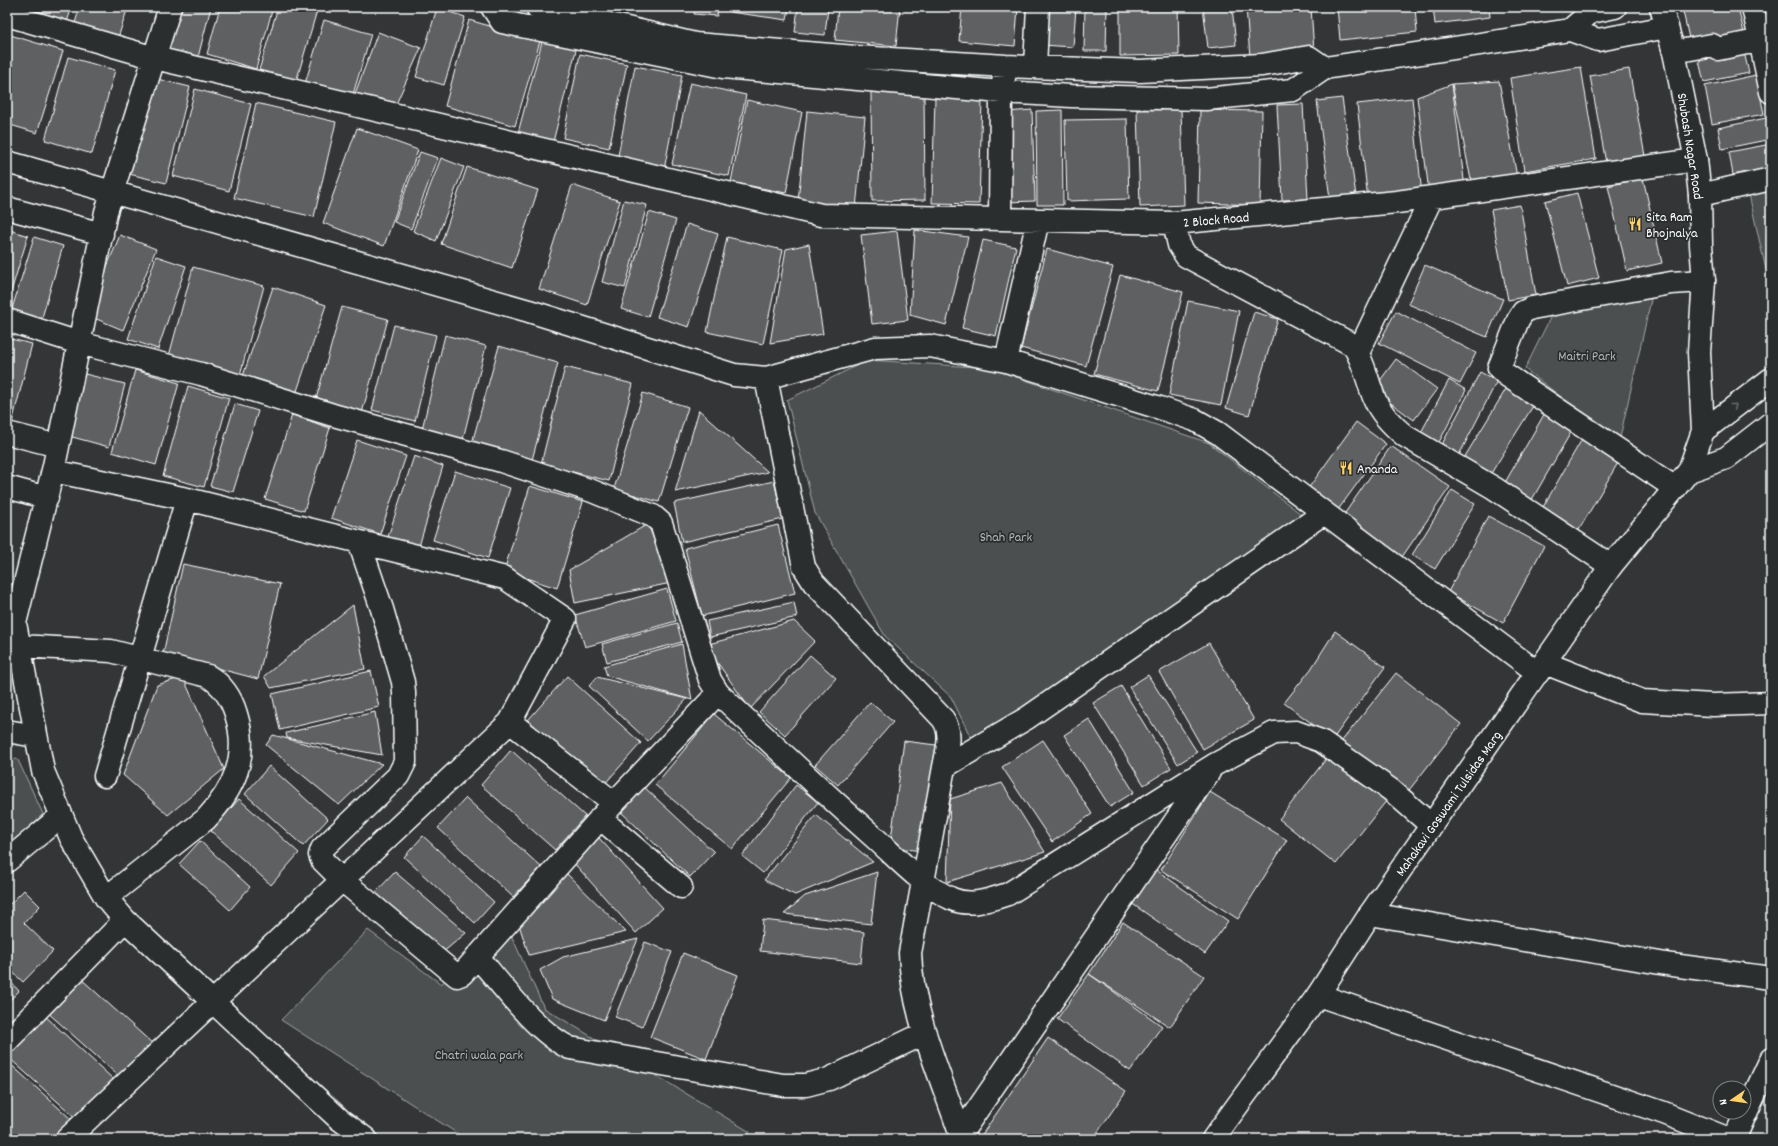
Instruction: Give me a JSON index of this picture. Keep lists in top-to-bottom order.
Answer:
{
  "streets": {
    "street": ["Shubash Nagar Road", "2 Block Road", "Mahakavi Goswami Tulsidas Marg"]
  },
  "crossings": [
    ["Shubash Nagar Road", "2 Block Road"],
    ["Shubash Nagar Road", "Mahakavi Goswami Tulsidas Marg"]
  ],
  "parks": ["Maitri Park", "Shah Park", "Chatri wala park"],
  "places": {
    "restaurant": ["Sita Ram Bhojnalya", "Ananda"]
  },
  "north": "left"
}
